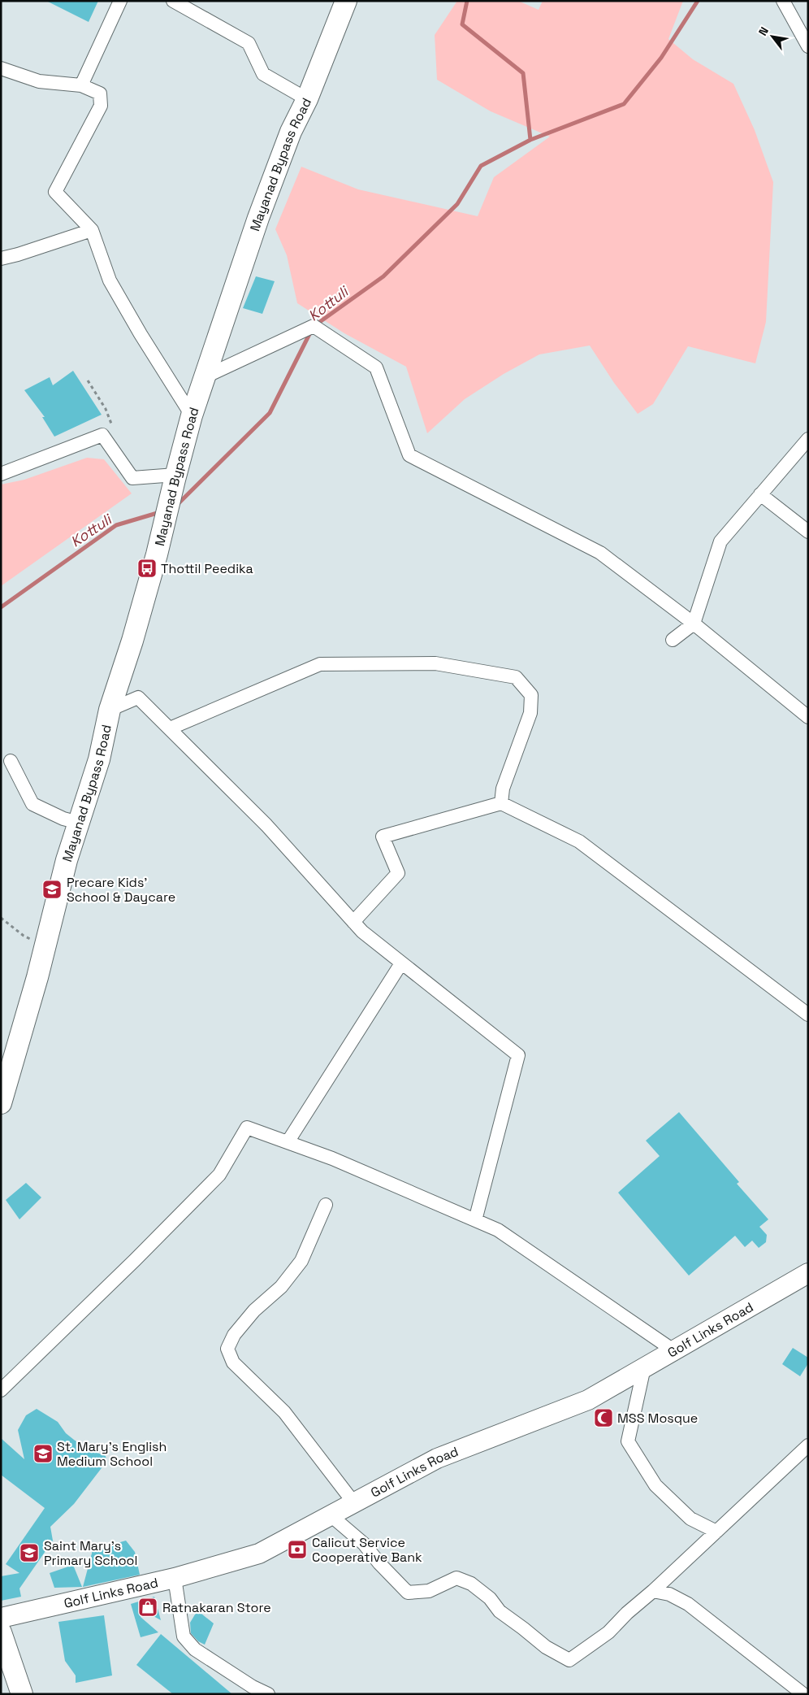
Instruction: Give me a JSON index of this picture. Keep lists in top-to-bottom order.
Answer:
{
  "streets": {
    "main road": ["Mayanad Bypass Road", "Golf Links Road"]
  },
  "water": ["Kottuli"],
  "places": {
    "bus stop": ["Thottil Peedika"],
    "school or university": ["Precare Kids' School & Daycare", "St. Mary's English Medium School", "Saint Mary's Primary School"],
    "mosque": ["MSS Mosque"],
    "bank": ["Calicut Service Cooperative Bank"],
    "shop": ["Ratnakaran Store"]
  },
  "north": "top left"
}
